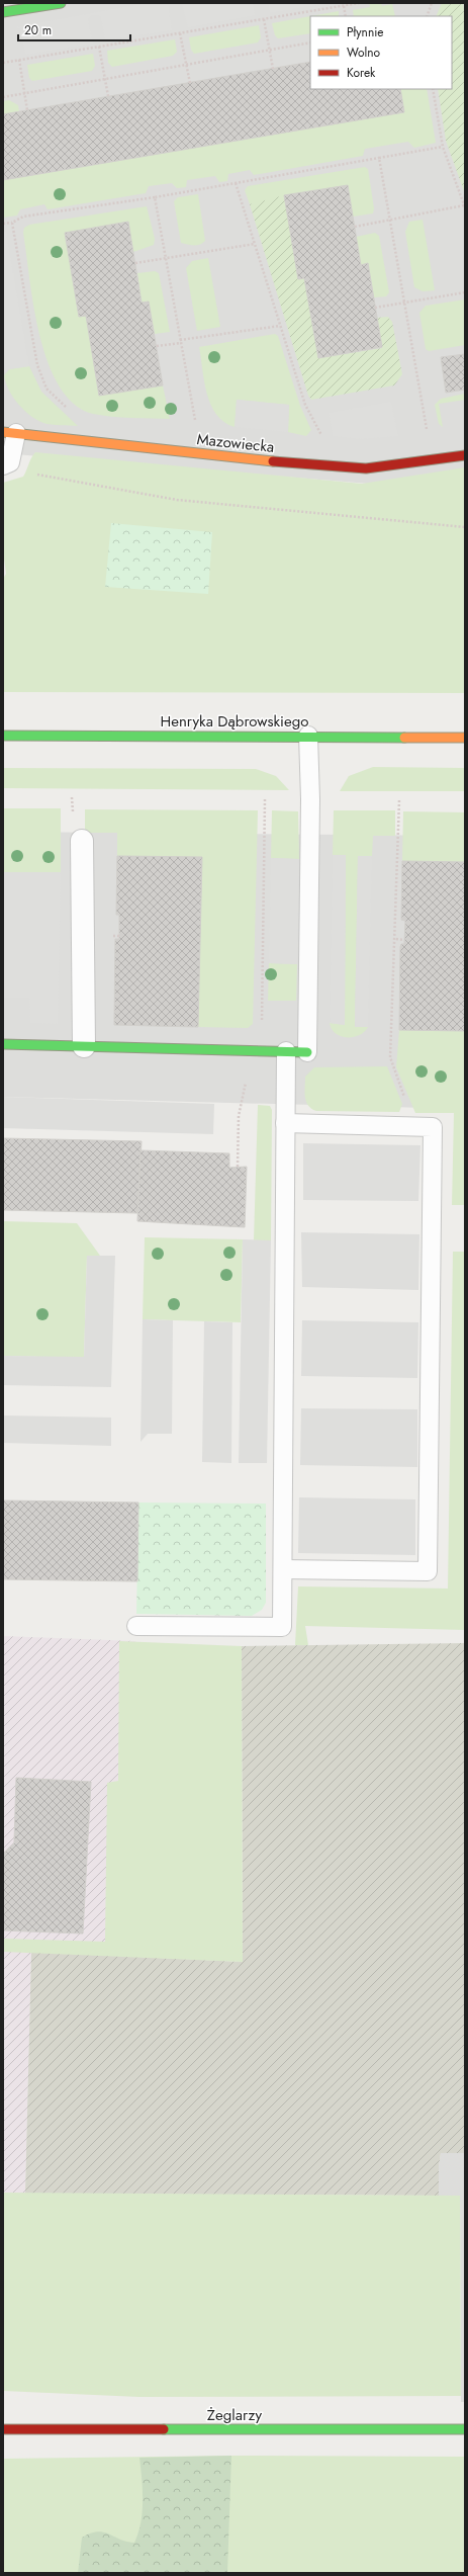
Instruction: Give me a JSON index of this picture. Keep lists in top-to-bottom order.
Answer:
{
  "streets": {
    "street": ["Mazowiecka", "Henryka Dąbrowskiego", "Żeglarzy"]
  },
  "legend": ["Płynnie", "Wolno", "Korek"],
  "scale_bar": "20 m"
}
